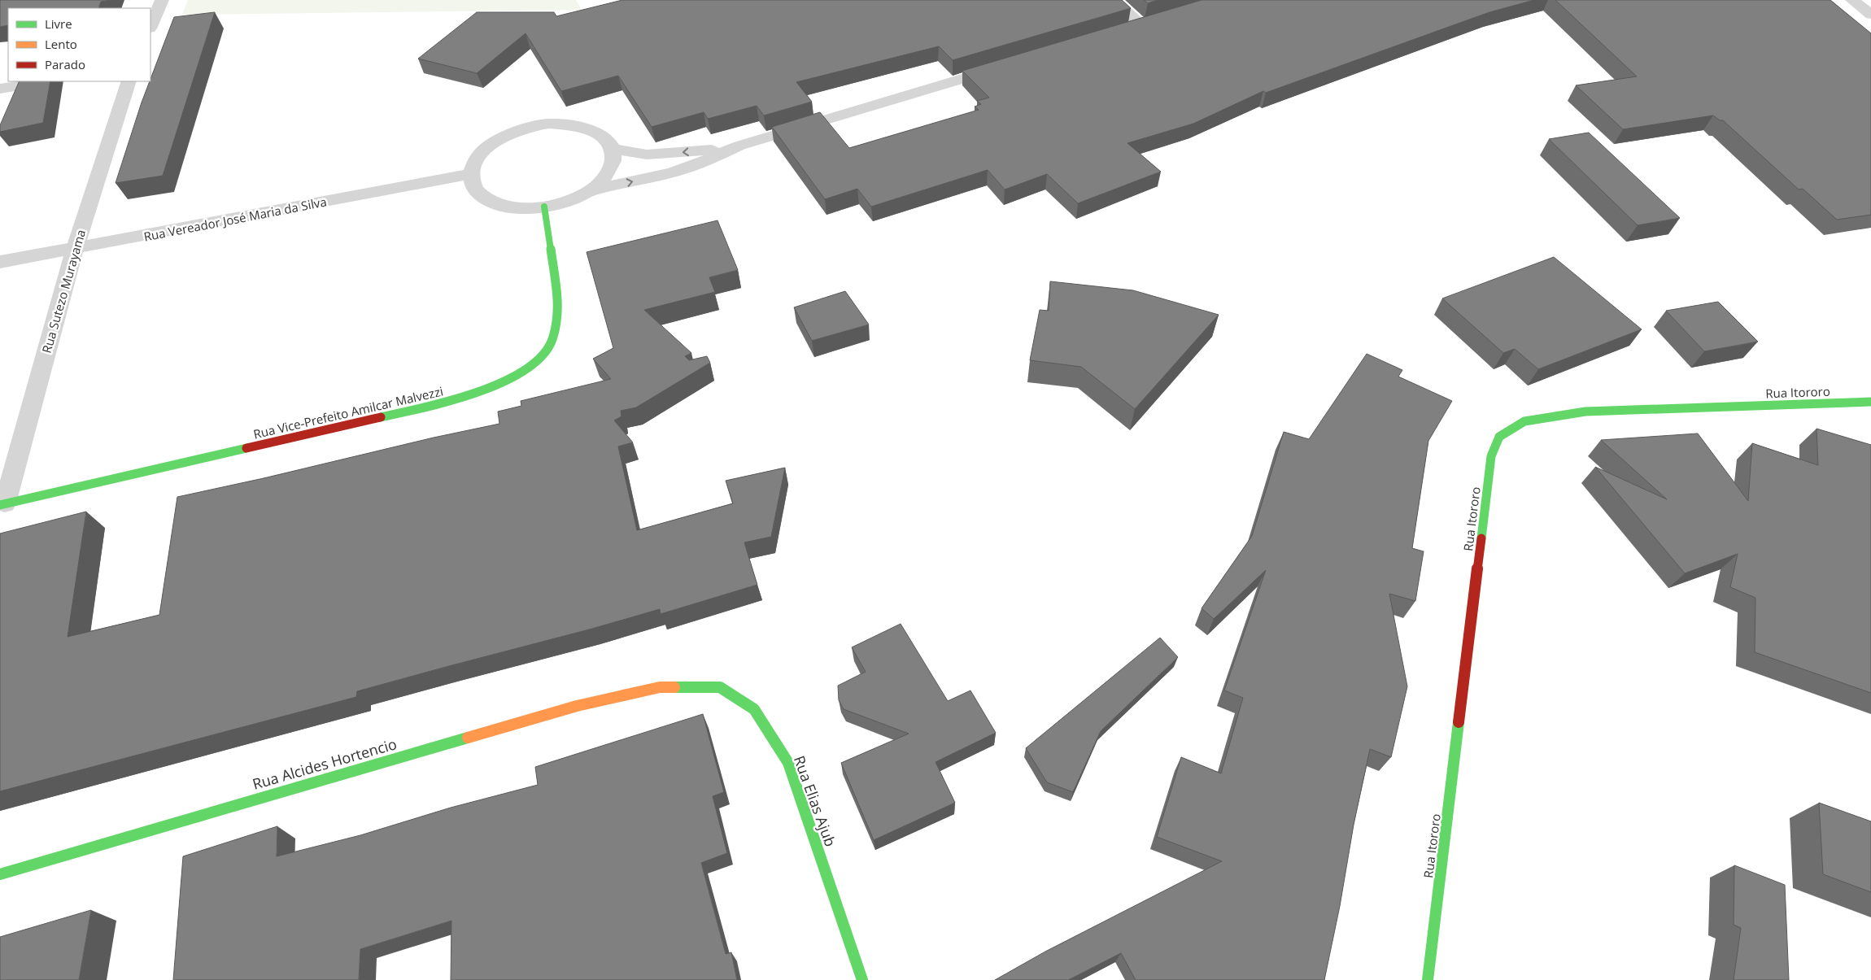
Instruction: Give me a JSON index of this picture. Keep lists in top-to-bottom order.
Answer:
{
  "streets": {
    "street": [
      "Rua Vereador José Maria da Silva",
      "Rua Sutezo Murayama",
      "Rua Itororo",
      "Rua Vice-Prefeito Amilcar Malvezzi",
      "Rua Alcides Hortencio",
      "Rua Elias Ajub"
    ]
  },
  "crossings": [
    ["Rua Vereador José Maria da Silva", "Rua Sutezo Murayama"],
    ["Rua Vereador José Maria da Silva", "Rua Vice-Prefeito Amilcar Malvezzi"],
    ["Rua Sutezo Murayama", "Rua Vice-Prefeito Amilcar Malvezzi"],
    ["Rua Alcides Hortencio", "Rua Elias Ajub"]
  ],
  "legend": ["Livre", "Lento", "Parado"]
}
